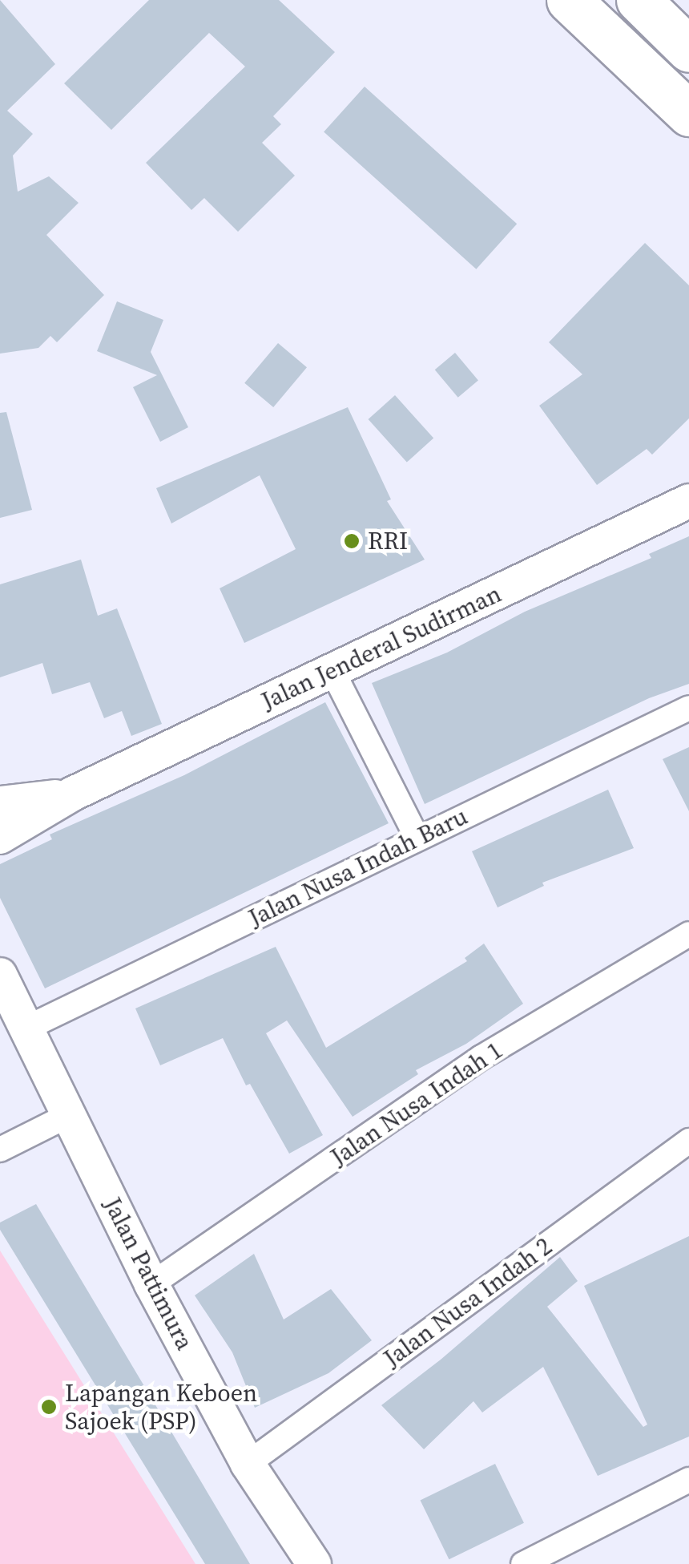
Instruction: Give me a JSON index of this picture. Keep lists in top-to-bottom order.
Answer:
{
  "streets": {
    "street": [
      "Jalan Jenderal Sudirman",
      "Jalan Nusa Indah Baru",
      "Jalan Nusa Indah 1",
      "Jalan Pattimura",
      "Jalan Nusa Indah 2"
    ]
  },
  "crossings": [
    ["Jalan Nusa Indah Baru", "Jalan Pattimura"],
    ["Jalan Nusa Indah 1", "Jalan Pattimura"],
    ["Jalan Pattimura", "Jalan Nusa Indah 2"]
  ],
  "places": ["RRI", "Lapangan Keboen Sajoek (PSP)"]
}
